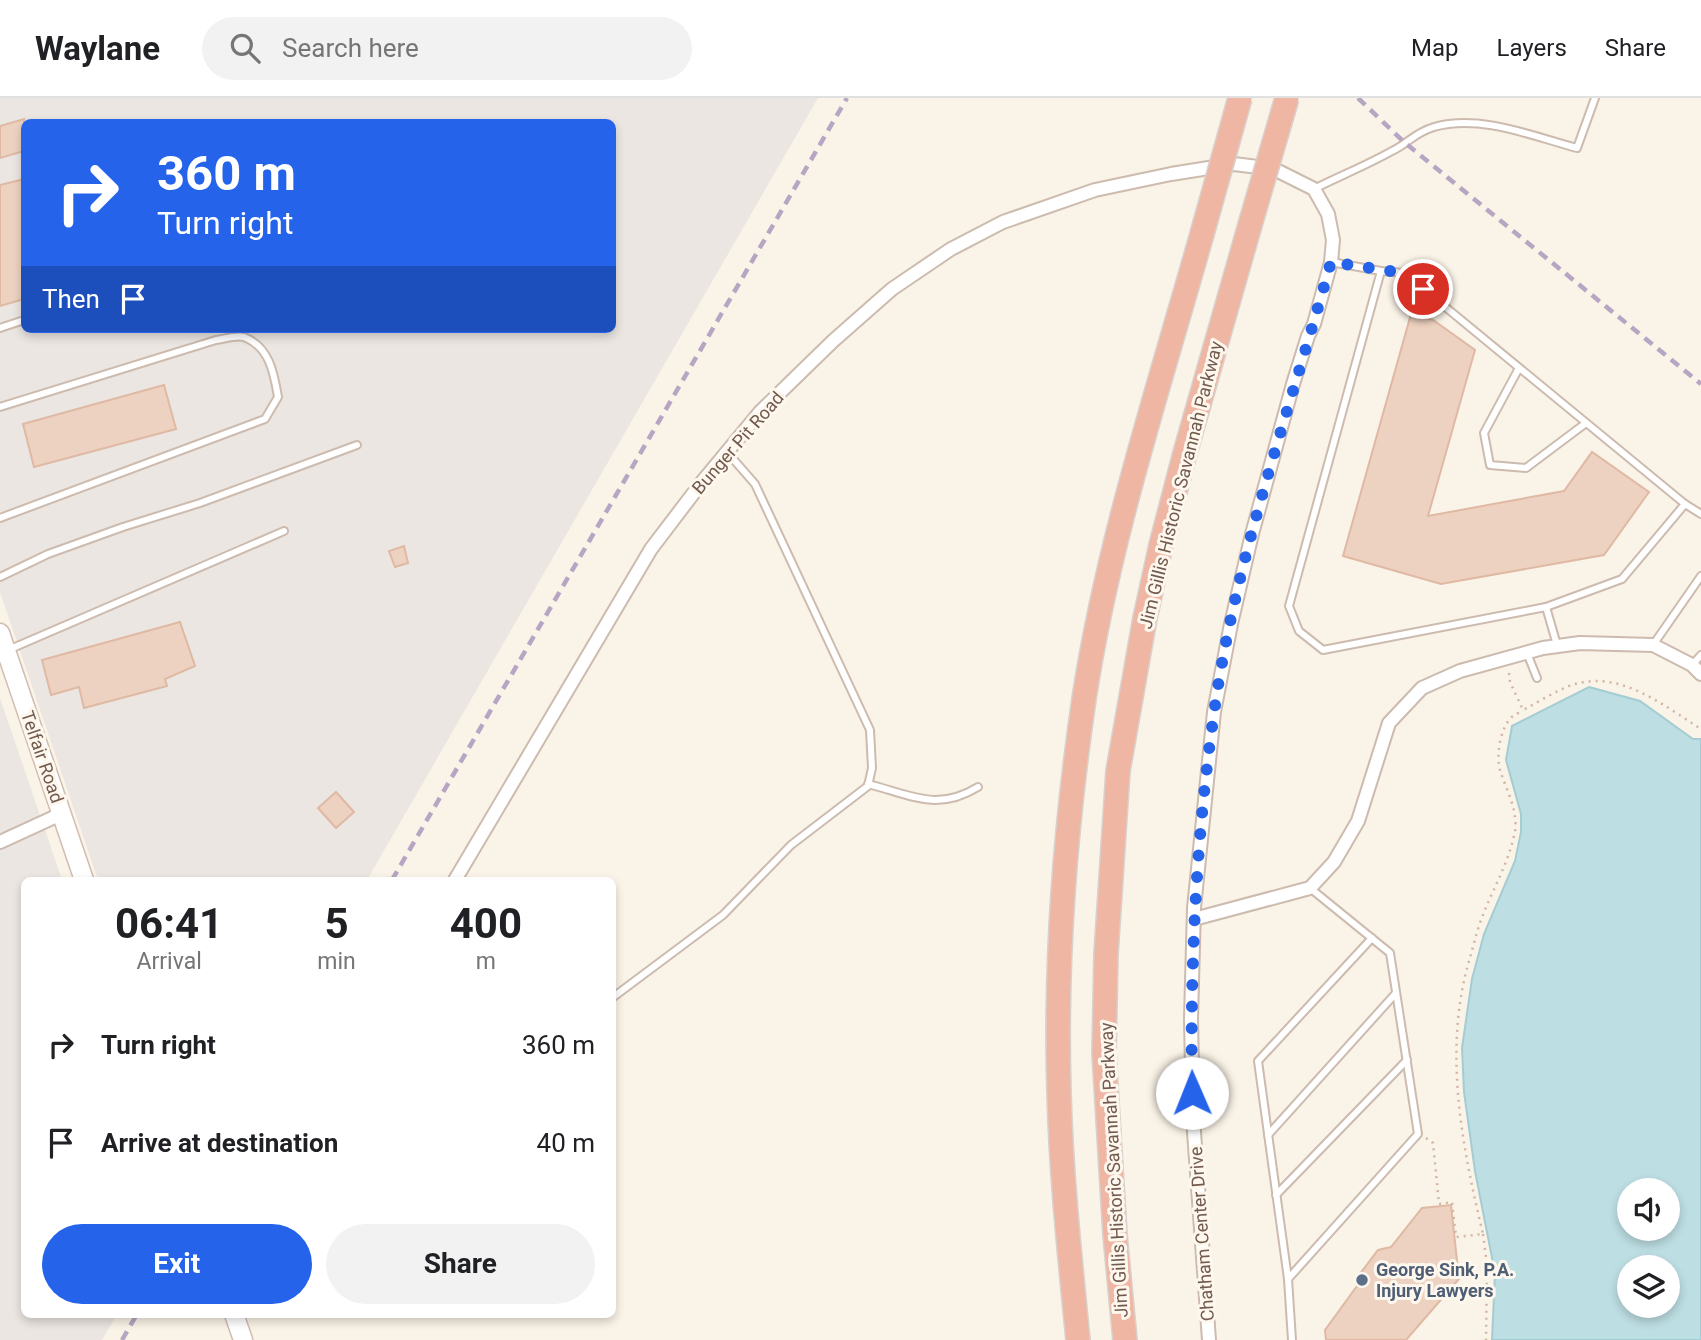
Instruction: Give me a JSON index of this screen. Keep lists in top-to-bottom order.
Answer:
{
  "streets": {
    "highway": ["Jim Gillis Historic Savannah Parkway"],
    "street": ["Bunger Pit Road", "Telfair Road", "Chatham Center Drive"]
  },
  "crossings": [
    ["Bunger Pit Road", "Chatham Center Drive"]
  ],
  "places": ["George Sink, P.A. Injury Lawyers"],
  "page": {
    "header": "Waylane",
    "search": "Search here",
    "nav": ["Map", "Layers", "Share"],
    "turn": ["360 m", "Turn right"],
    "then": "Then",
    "eta": [
      "06:41",
      "Arrival",
      "5",
      "min",
      "400",
      "m"
    ],
    "list": [
      {
        "name": "Turn right",
        "value": "360 m"
      },
      {
        "name": "Arrive at destination",
        "value": "40 m"
      }
    ],
    "buttons": ["Exit", "Share"]
  }
}
